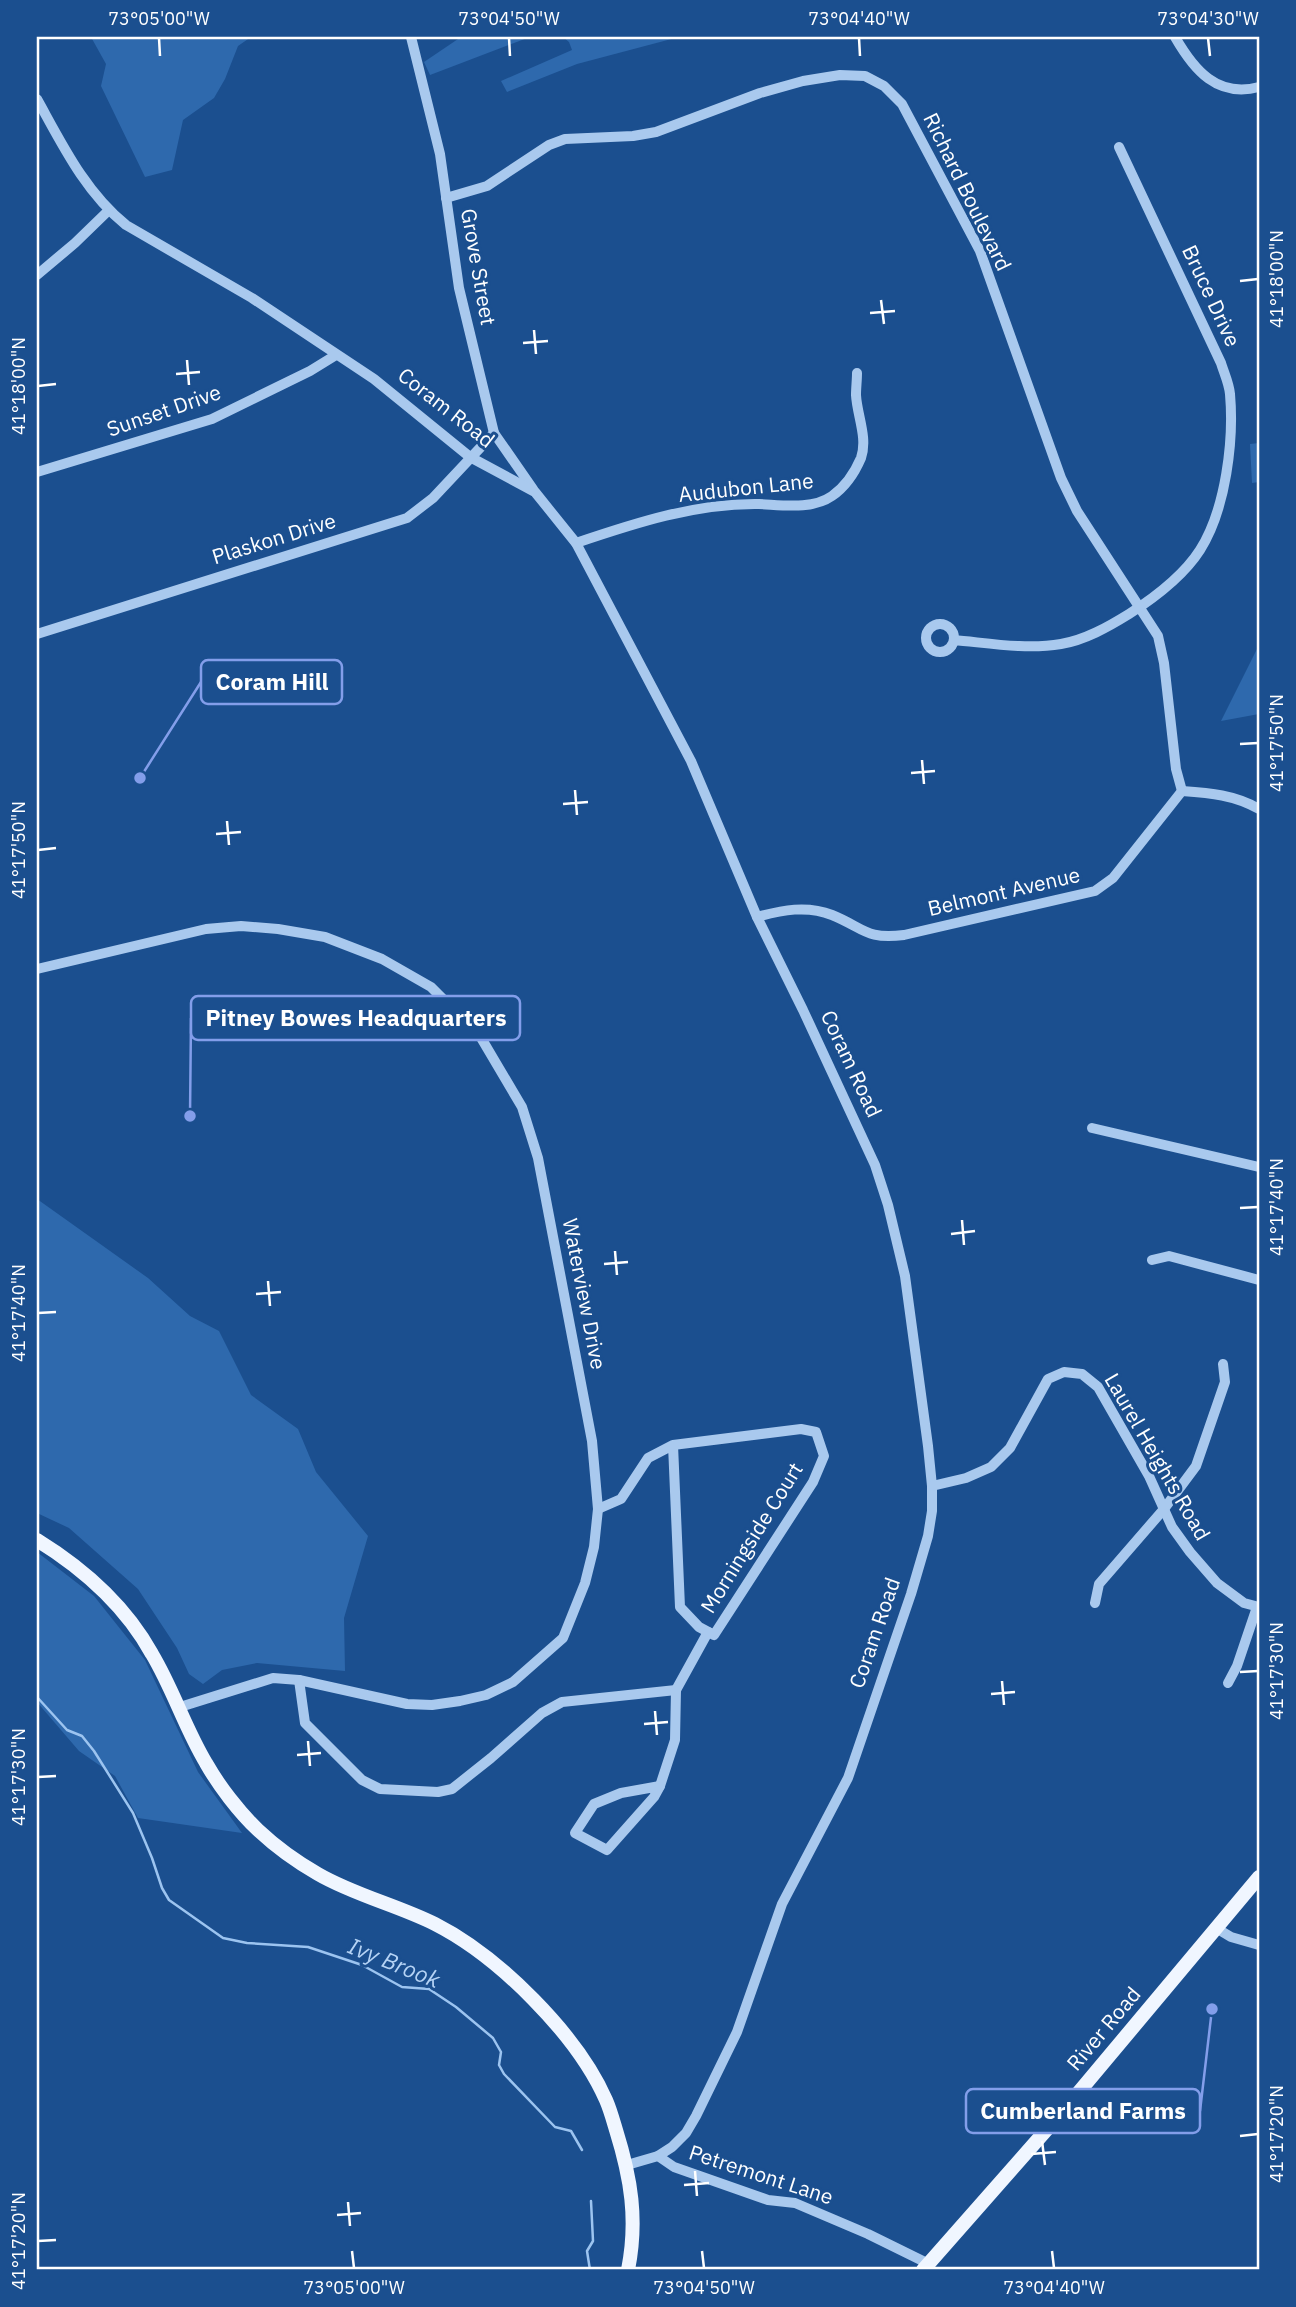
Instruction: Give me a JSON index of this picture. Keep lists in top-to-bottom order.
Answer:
{
  "streets": {
    "main road": ["River Road"],
    "street": [
      "Richard Boulevard",
      "Grove Street",
      "Bruce Drive",
      "Coram Road",
      "Sunset Drive",
      "Audubon Lane",
      "Plaskon Drive",
      "Belmont Avenue",
      "Waterview Drive",
      "Laurel Heights Road",
      "Morningside Court",
      "Petremont Lane"
    ]
  },
  "crossings": [
    ["Richard Boulevard", "Grove Street"],
    ["Richard Boulevard", "Bruce Drive"],
    ["Richard Boulevard", "Belmont Avenue"],
    ["Grove Street", "Coram Road"],
    ["Grove Street", "Plaskon Drive"],
    ["Coram Road", "Sunset Drive"],
    ["Coram Road", "Audubon Lane"],
    ["Coram Road", "Plaskon Drive"],
    ["Coram Road", "Belmont Avenue"],
    ["Coram Road", "Laurel Heights Road"],
    ["Coram Road", "Petremont Lane"],
    ["Waterview Drive", "Morningside Court"],
    ["River Road", "Petremont Lane"]
  ],
  "water": ["Ivy Brook"],
  "places": ["Coram Hill", "Pitney Bowes Headquarters", "Cumberland Farms"],
  "coordinates": [
    "73°05'00\"W",
    "73°04'50\"W",
    "73°04'40\"W",
    "73°04'30\"W",
    "41°18'00\"N",
    "41°17'50\"N",
    "41°17'40\"N",
    "41°17'30\"N",
    "41°17'20\"N"
  ]
}
